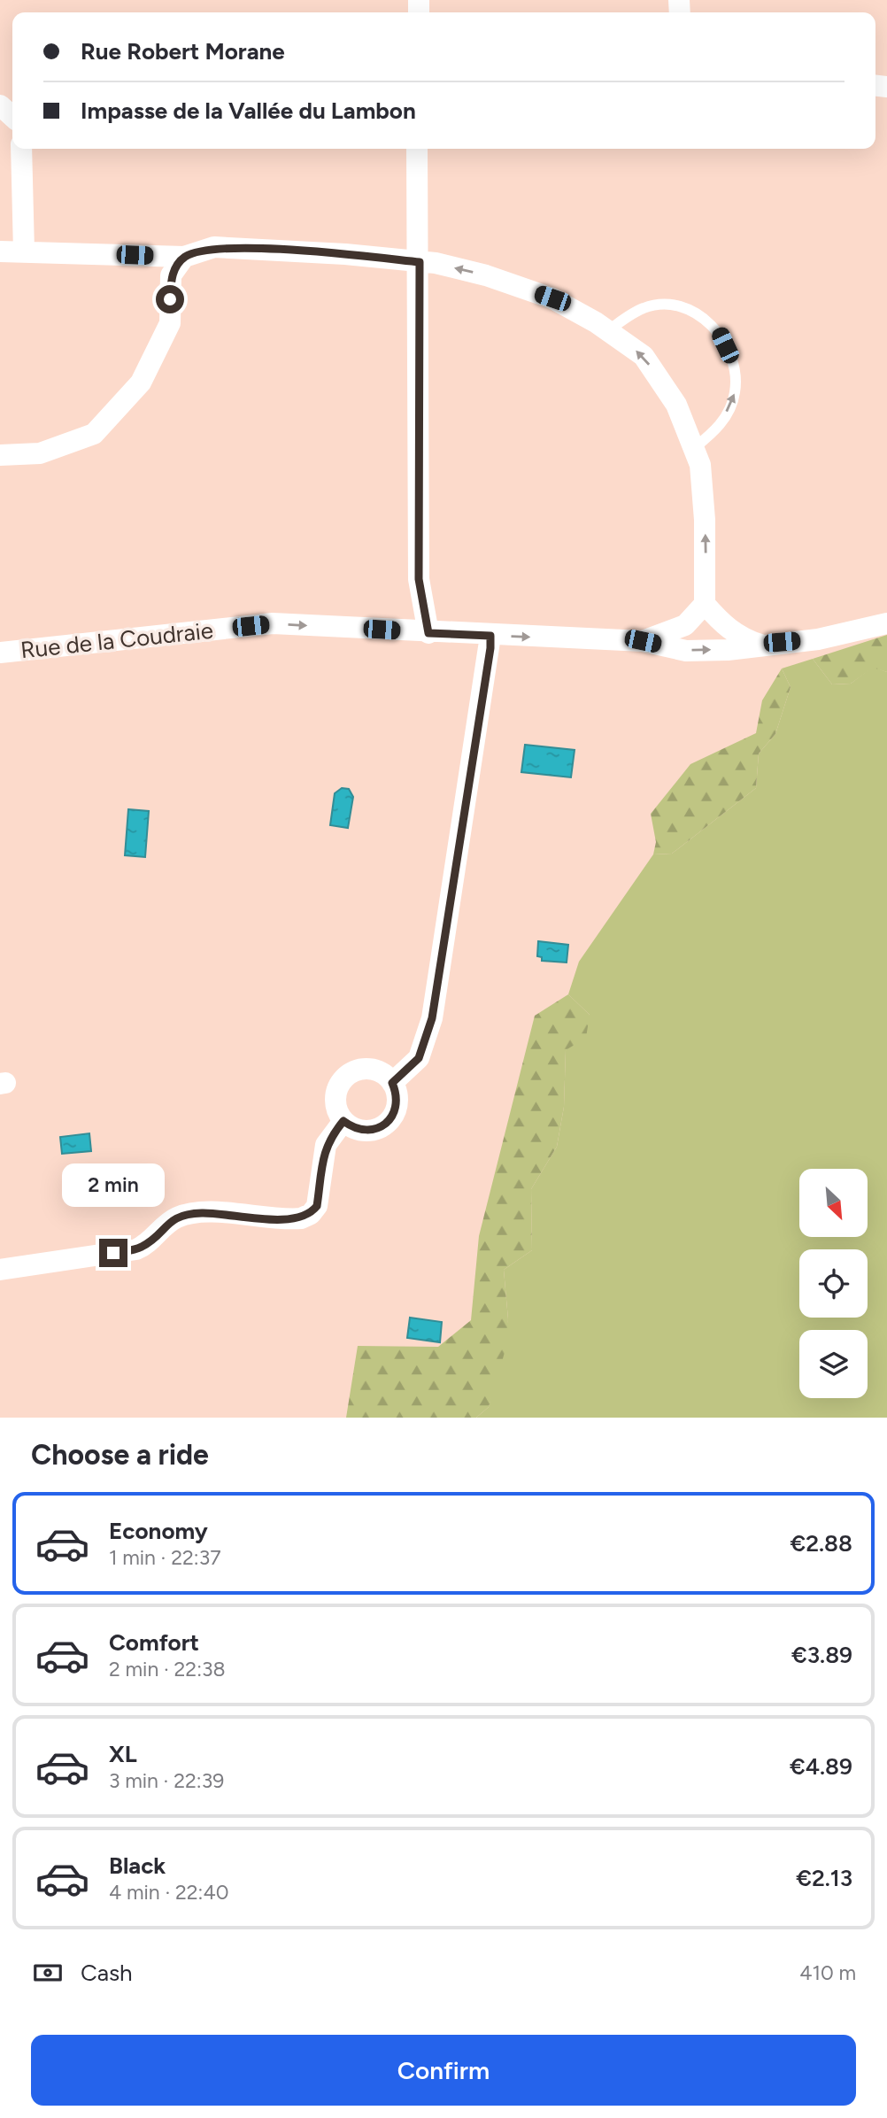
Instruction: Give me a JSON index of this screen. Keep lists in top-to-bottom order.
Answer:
{
  "streets": {
    "street": ["Rue de la Coudraie"]
  },
  "one_way": ["Rue de la Coudraie"],
  "north": "bottom right",
  "page": {
    "banner": ["Rue Robert Morane", "Impasse de la Vallée du Lambon"],
    "bubble": "2 min",
    "heading": "Choose a ride",
    "list": [
      {
        "name": "Economy",
        "note": "1 min · 22:37",
        "value": "€2.88"
      },
      {
        "name": "Comfort",
        "note": "2 min · 22:38",
        "value": "€3.89"
      },
      {
        "name": "XL",
        "note": "3 min · 22:39",
        "value": "€4.89"
      },
      {
        "name": "Black",
        "note": "4 min · 22:40",
        "value": "€2.13"
      }
    ],
    "pay": ["Cash", "410 m"],
    "buttons": "Confirm"
  }
}
